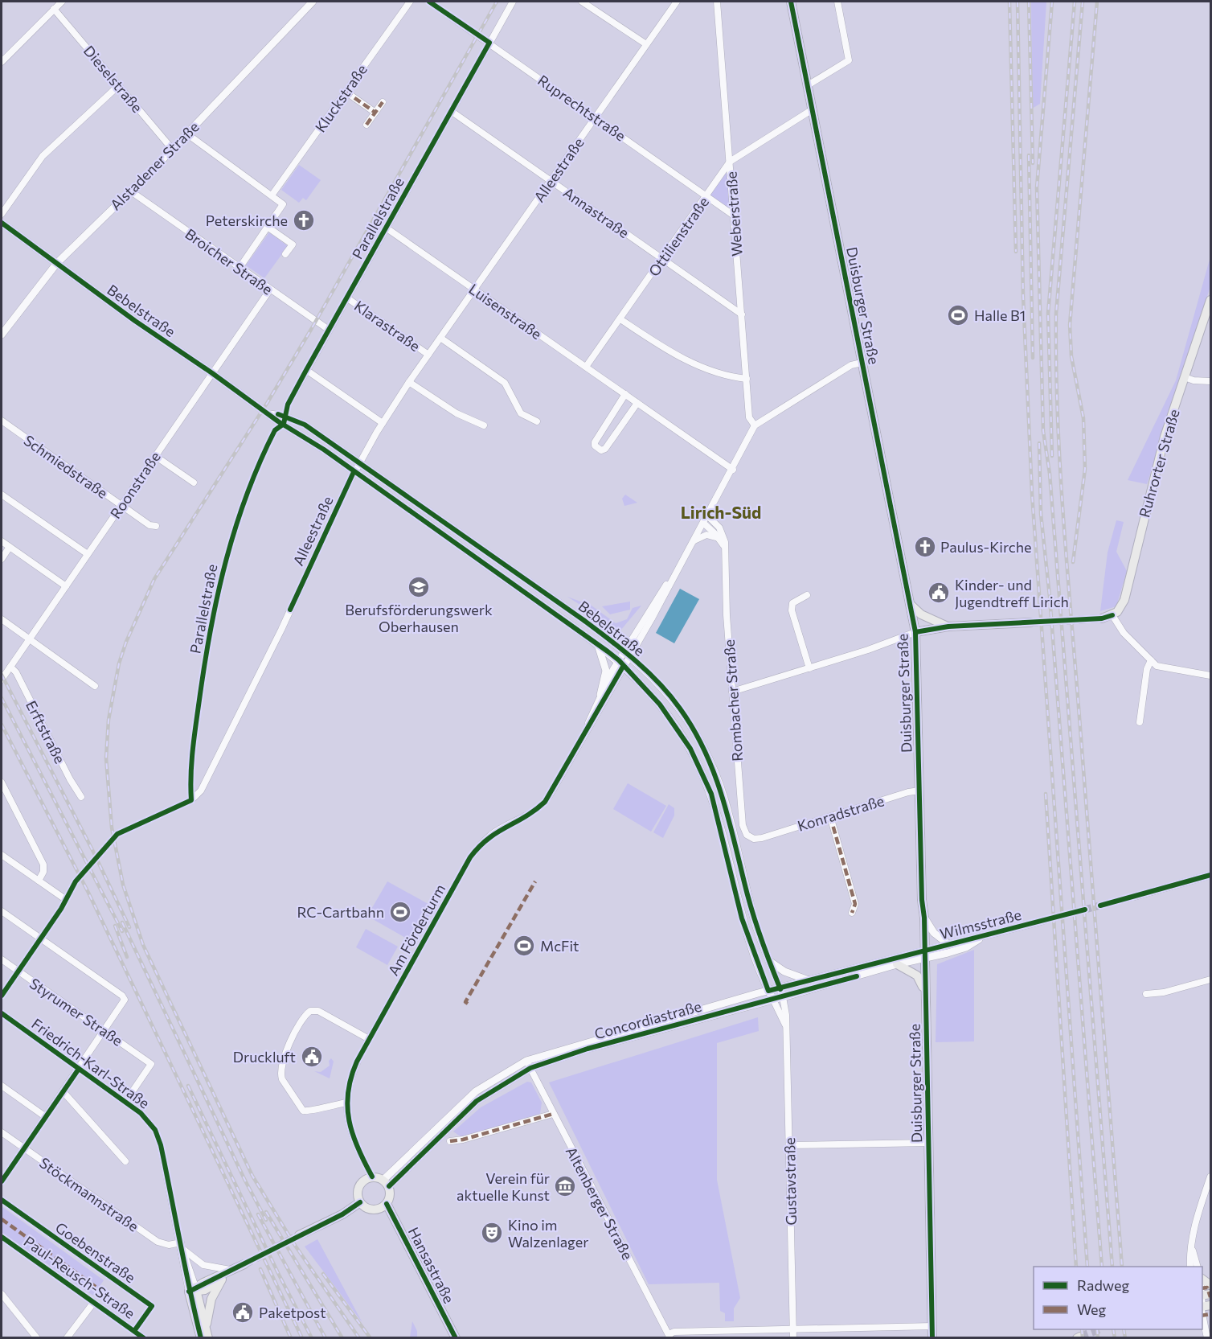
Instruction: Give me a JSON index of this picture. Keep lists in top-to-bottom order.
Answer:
{
  "streets": {
    "main road": [
      "Duisburger Straße",
      "Ruhrorter Straße",
      "Friedrich-Karl-Straße",
      "Hansastraße"
    ],
    "street": [
      "Dieselstraße",
      "Kluckstraße",
      "Ruprechtstraße",
      "Alstadener Straße",
      "Alleestraße",
      "Annastraße",
      "Weberstraße",
      "Parallelstraße",
      "Ottilienstraße",
      "Broicher Straße",
      "Bebelstraße",
      "Luisenstraße",
      "Klarastraße",
      "Schmiedstraße",
      "Roonstraße",
      "Rombacher Straße",
      "Erftstraße",
      "Konradstraße",
      "Wilmsstraße",
      "Am Förderturm",
      "Styrumer Straße",
      "Concordiastraße",
      "Gustavstraße",
      "Stöckmannstraße",
      "Altenberger Straße",
      "Goebenstraße",
      "Paul-Reusch-Straße"
    ]
  },
  "crossings": [
    ["Dieselstraße", "Alstadener Straße"],
    ["Ruprechtstraße", "Alleestraße"],
    ["Ruprechtstraße", "Weberstraße"],
    ["Ruprechtstraße", "Parallelstraße"],
    ["Ruprechtstraße", "Ottilienstraße"],
    ["Alstadener Straße", "Broicher Straße"],
    ["Alstadener Straße", "Bebelstraße"],
    ["Alleestraße", "Annastraße"],
    ["Alleestraße", "Parallelstraße"],
    ["Alleestraße", "Bebelstraße"],
    ["Alleestraße", "Luisenstraße"],
    ["Alleestraße", "Klarastraße"],
    ["Alleestraße", "Styrumer Straße"],
    ["Annastraße", "Weberstraße"],
    ["Annastraße", "Parallelstraße"],
    ["Annastraße", "Ottilienstraße"],
    ["Weberstraße", "Ottilienstraße"],
    ["Weberstraße", "Am Förderturm"],
    ["Parallelstraße", "Broicher Straße"],
    ["Parallelstraße", "Luisenstraße"],
    ["Parallelstraße", "Klarastraße"],
    ["Ottilienstraße", "Duisburger Straße"],
    ["Ottilienstraße", "Luisenstraße"],
    ["Broicher Straße", "Roonstraße"],
    ["Duisburger Straße", "Konradstraße"],
    ["Duisburger Straße", "Wilmsstraße"],
    ["Duisburger Straße", "Concordiastraße"],
    ["Bebelstraße", "Roonstraße"],
    ["Bebelstraße", "Am Förderturm"],
    ["Bebelstraße", "Concordiastraße"],
    ["Luisenstraße", "Am Förderturm"],
    ["Schmiedstraße", "Roonstraße"],
    ["Roonstraße", "Erftstraße"],
    ["Rombacher Straße", "Konradstraße"],
    ["Rombacher Straße", "Am Förderturm"],
    ["Wilmsstraße", "Concordiastraße"],
    ["Am Förderturm", "Concordiastraße"],
    ["Am Förderturm", "Hansastraße"],
    ["Styrumer Straße", "Friedrich-Karl-Straße"],
    ["Concordiastraße", "Gustavstraße"],
    ["Concordiastraße", "Altenberger Straße"],
    ["Concordiastraße", "Hansastraße"],
    ["Friedrich-Karl-Straße", "Stöckmannstraße"],
    ["Goebenstraße", "Paul-Reusch-Straße"]
  ],
  "districts": ["Lirich-Süd"],
  "places": {
    "church": ["Peterskirche", "Paulus-Kirche"],
    "sports": ["Halle B1", "RC-Cartbahn", "McFit"],
    "school or university": ["Berufsförderungswerk Oberhausen"],
    "public building": ["Kinder- und Jugendtreff Lirich", "Druckluft", "Paketpost"],
    "museum": ["Verein für aktuelle Kunst"],
    "theatre": ["Kino im Walzenlager"]
  },
  "legend": ["Radweg", "Weg"]
}
